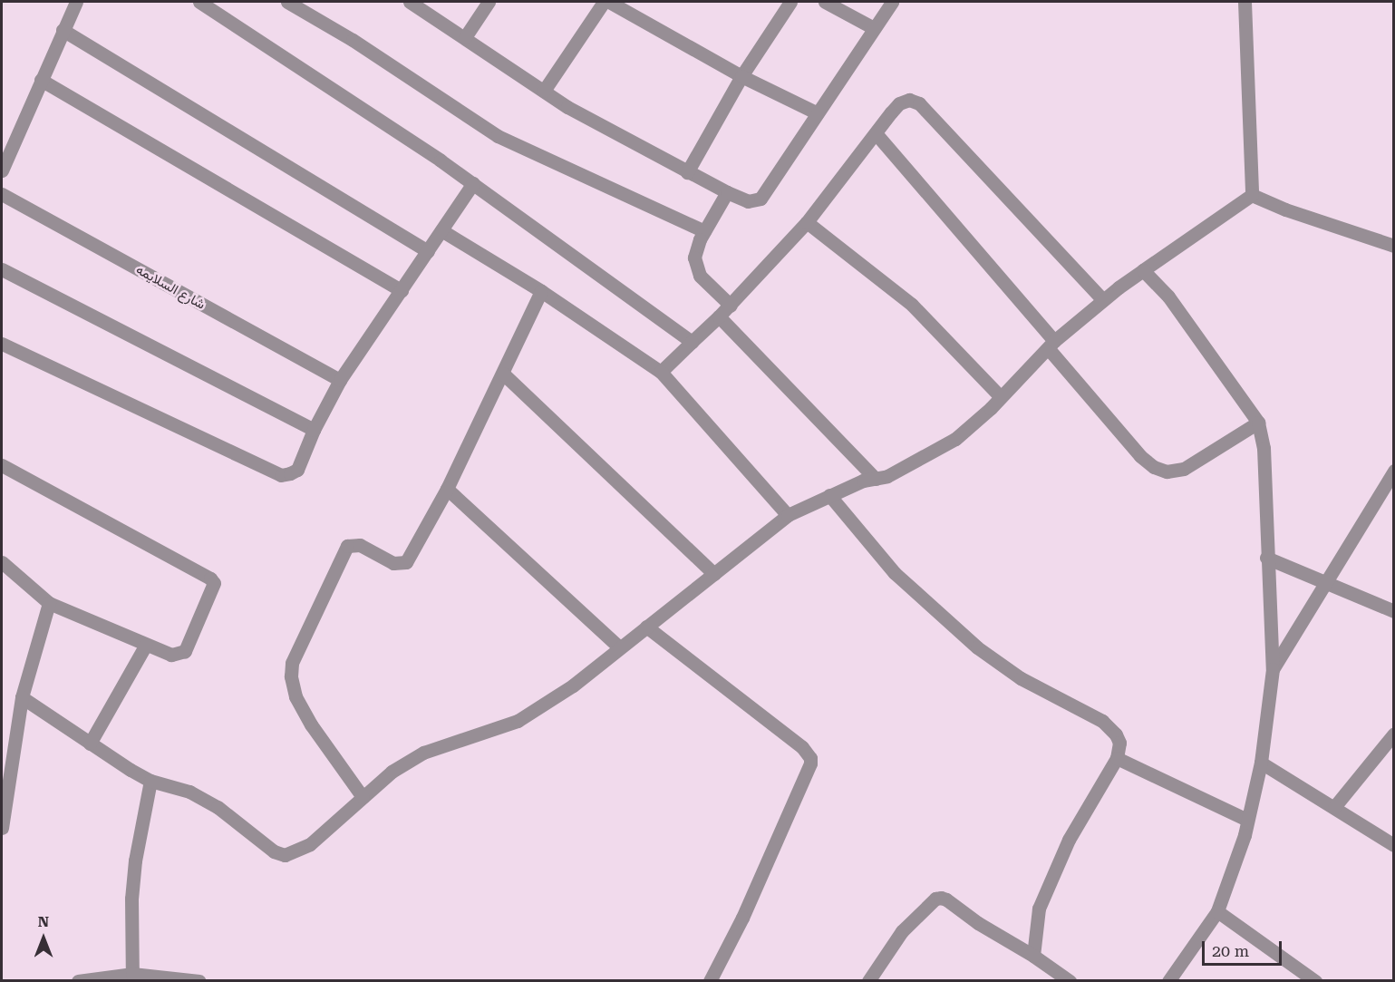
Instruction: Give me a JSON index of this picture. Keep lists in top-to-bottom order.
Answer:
{
  "streets": {
    "street": ["شارع السلايمه"]
  },
  "scale_bar": "20 m",
  "north": "top"
}
